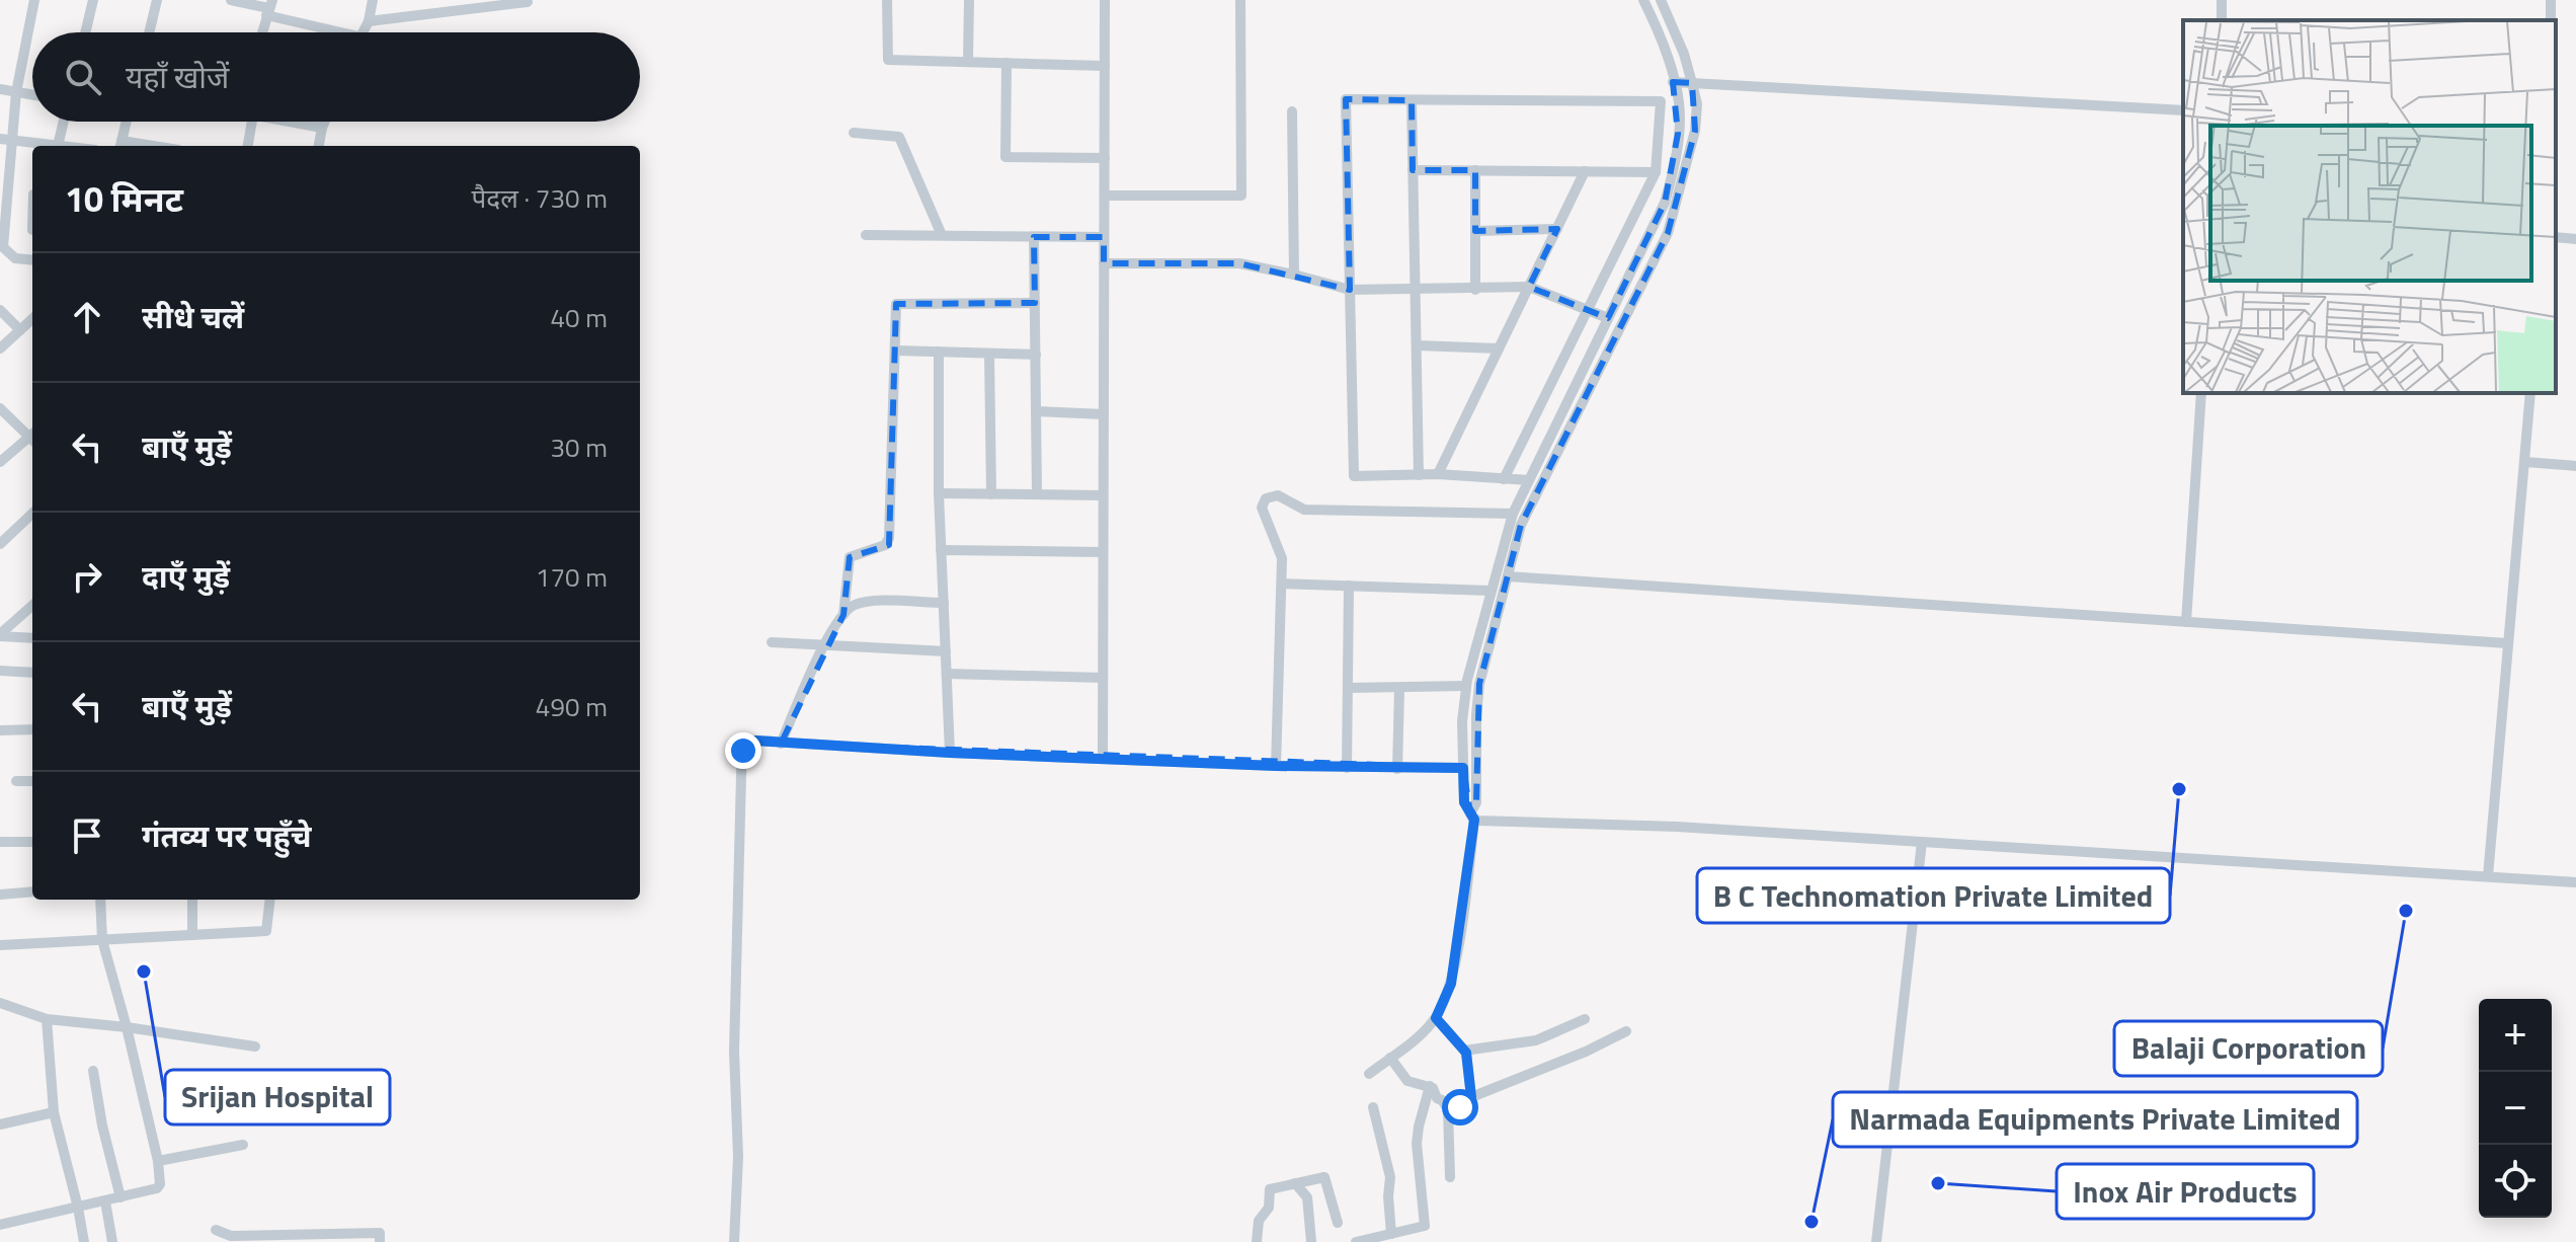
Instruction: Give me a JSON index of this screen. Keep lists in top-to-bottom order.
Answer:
{
  "places": [
    "B C Technomation Private Limited",
    "Balaji Corporation",
    "Srijan Hospital",
    "Inox Air Products",
    "Narmada Equipments Private Limited"
  ],
  "page": {
    "search": "यहाँ खोजें",
    "heading": ["10 मिनट", "पैदल · 730 m"],
    "list": [
      ["सीधे चलें", "40 m"],
      ["बाएँ मुड़ें", "30 m"],
      ["दाएँ मुड़ें", "170 m"],
      ["बाएँ मुड़ें", "490 m"],
      "गंतव्य पर पहुँचे"
    ],
    "map_buttons": ["+", "−"]
  }
}
